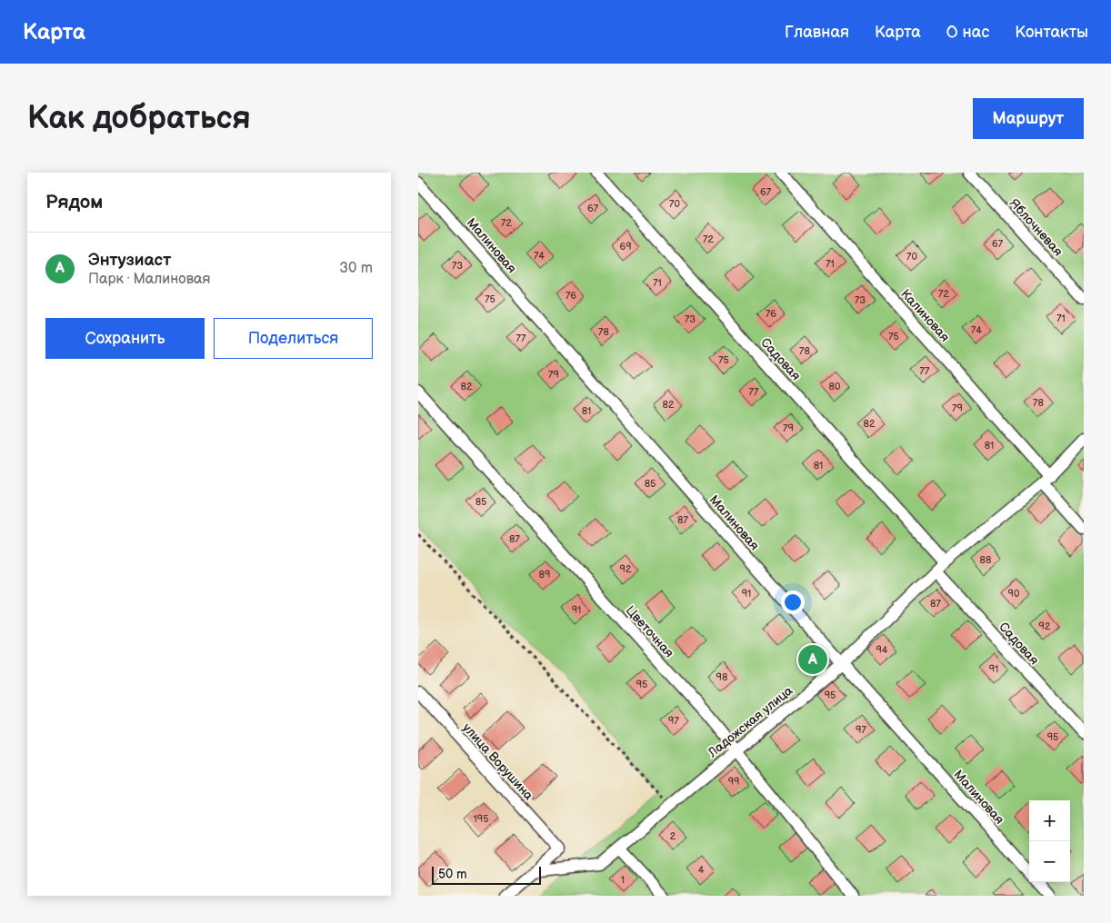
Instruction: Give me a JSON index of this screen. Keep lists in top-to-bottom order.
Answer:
{
  "streets": {
    "street": [
      "Яблочневая",
      "Малиновая",
      "Калиновая",
      "Садовая",
      "Цветочная",
      "Ладожская улица",
      "улица Ворушина"
    ]
  },
  "crossings": [
    ["Малиновая", "Ладожская улица"],
    ["Калиновая", "Ладожская улица"],
    ["Садовая", "Ладожская улица"],
    ["Цветочная", "Ладожская улица"],
    ["Ладожская улица", "улица Ворушина"]
  ],
  "house_numbers": [
    "67",
    "70",
    "67",
    "72",
    "72",
    "67",
    "69",
    "74",
    "70",
    "71",
    "73",
    "71",
    "72",
    "76",
    "75",
    "73",
    "76",
    "71",
    "73",
    "74",
    "78",
    "75",
    "77",
    "78",
    "75",
    "77",
    "79",
    "82",
    "80",
    "77",
    "78",
    "82",
    "79",
    "81",
    "82",
    "79",
    "81",
    "81",
    "85",
    "85",
    "87",
    "87",
    "88",
    "92",
    "89",
    "91",
    "90",
    "87",
    "91",
    "92",
    "94",
    "91",
    "98",
    "95",
    "95",
    "97",
    "97",
    "95",
    "99",
    "195",
    "2",
    "4",
    "1"
  ],
  "scale_bar": "50 m",
  "page": {
    "header": "Карта",
    "nav": [
      "Главная",
      "Карта",
      "О нас",
      "Контакты"
    ],
    "buttons": [
      "Маршрут",
      ["Сохранить", "Поделиться"]
    ],
    "title": "Как добраться",
    "heading": "Рядом",
    "list": [
      {
        "mark": "A",
        "name": "Энтузиаст",
        "note": "Парк · Малиновая",
        "value": "30 m"
      }
    ],
    "pins": "A",
    "map_buttons": ["+", "−"],
    "scale": "50 m"
  }
}
